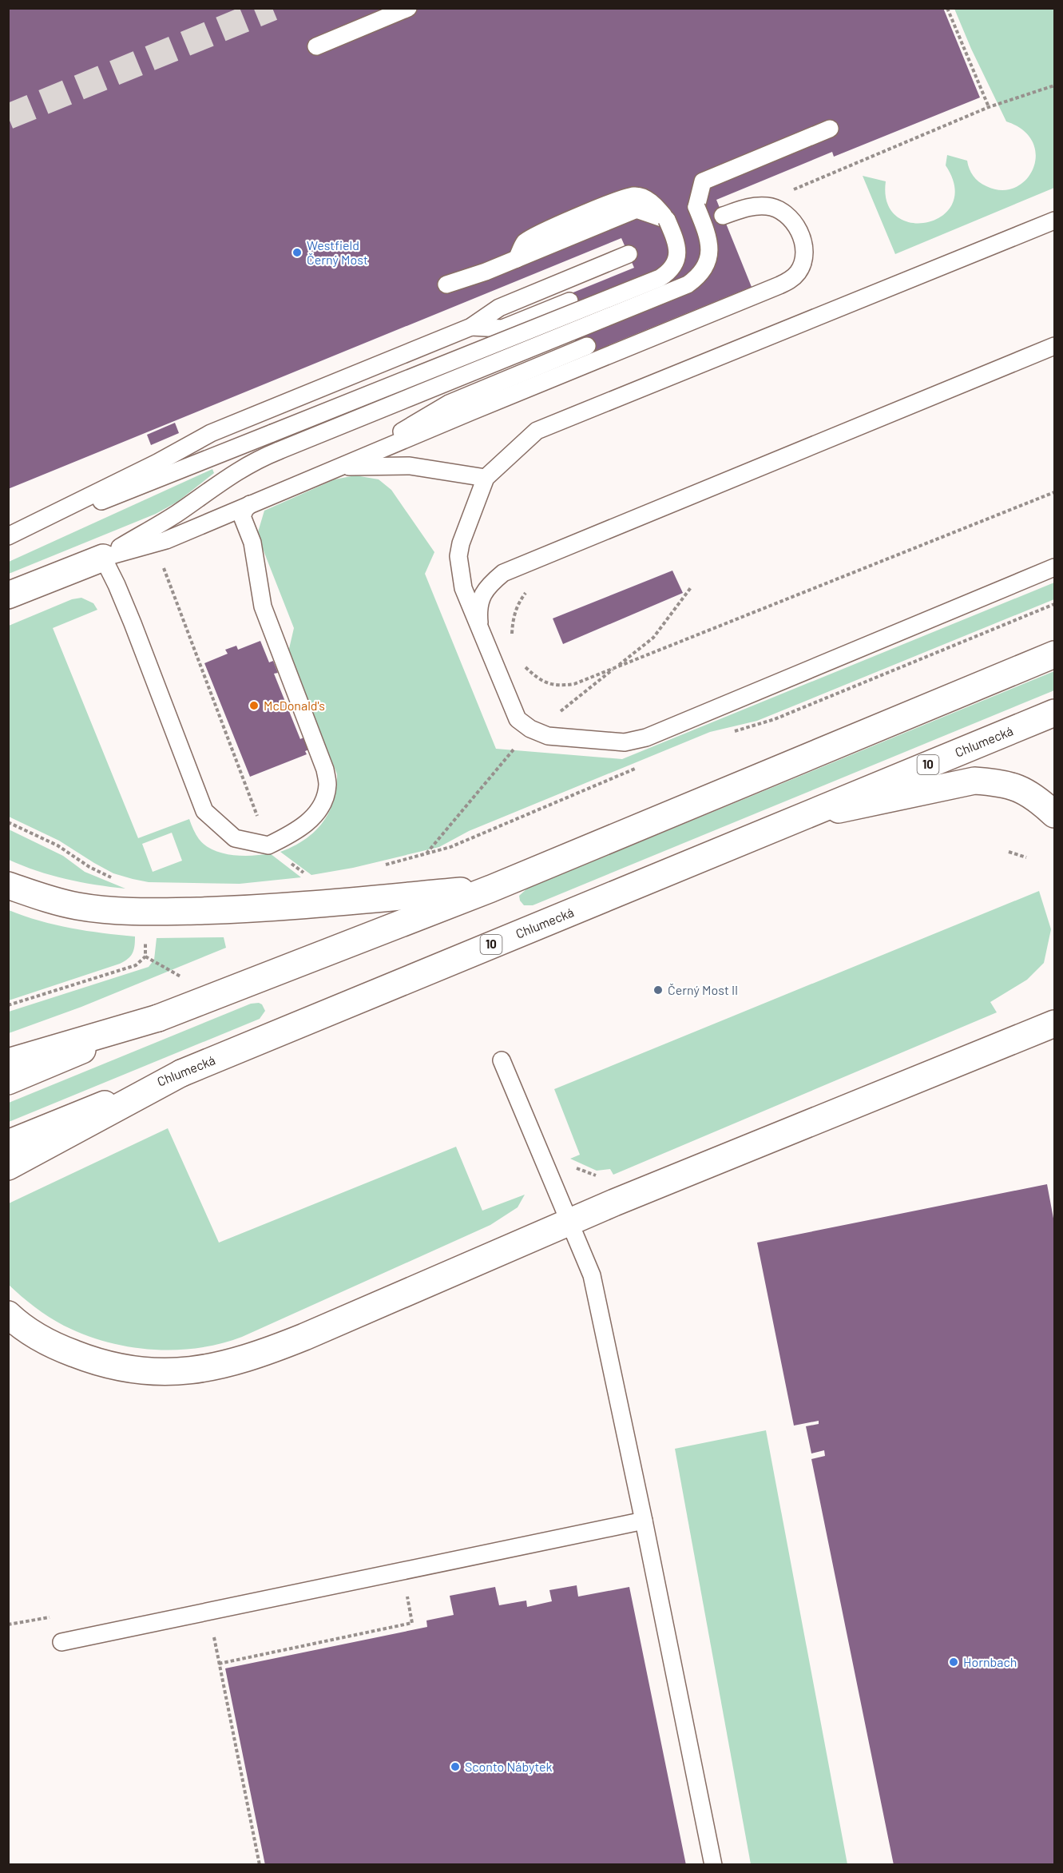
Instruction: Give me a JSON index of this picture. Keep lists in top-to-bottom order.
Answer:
{
  "streets": {
    "main road": ["Chlumecká", "10"]
  },
  "places": [
    "Westfield Černý Most",
    "McDonald's",
    "Černý Most II",
    "Hornbach",
    "Sconto Nábytek"
  ]
}
